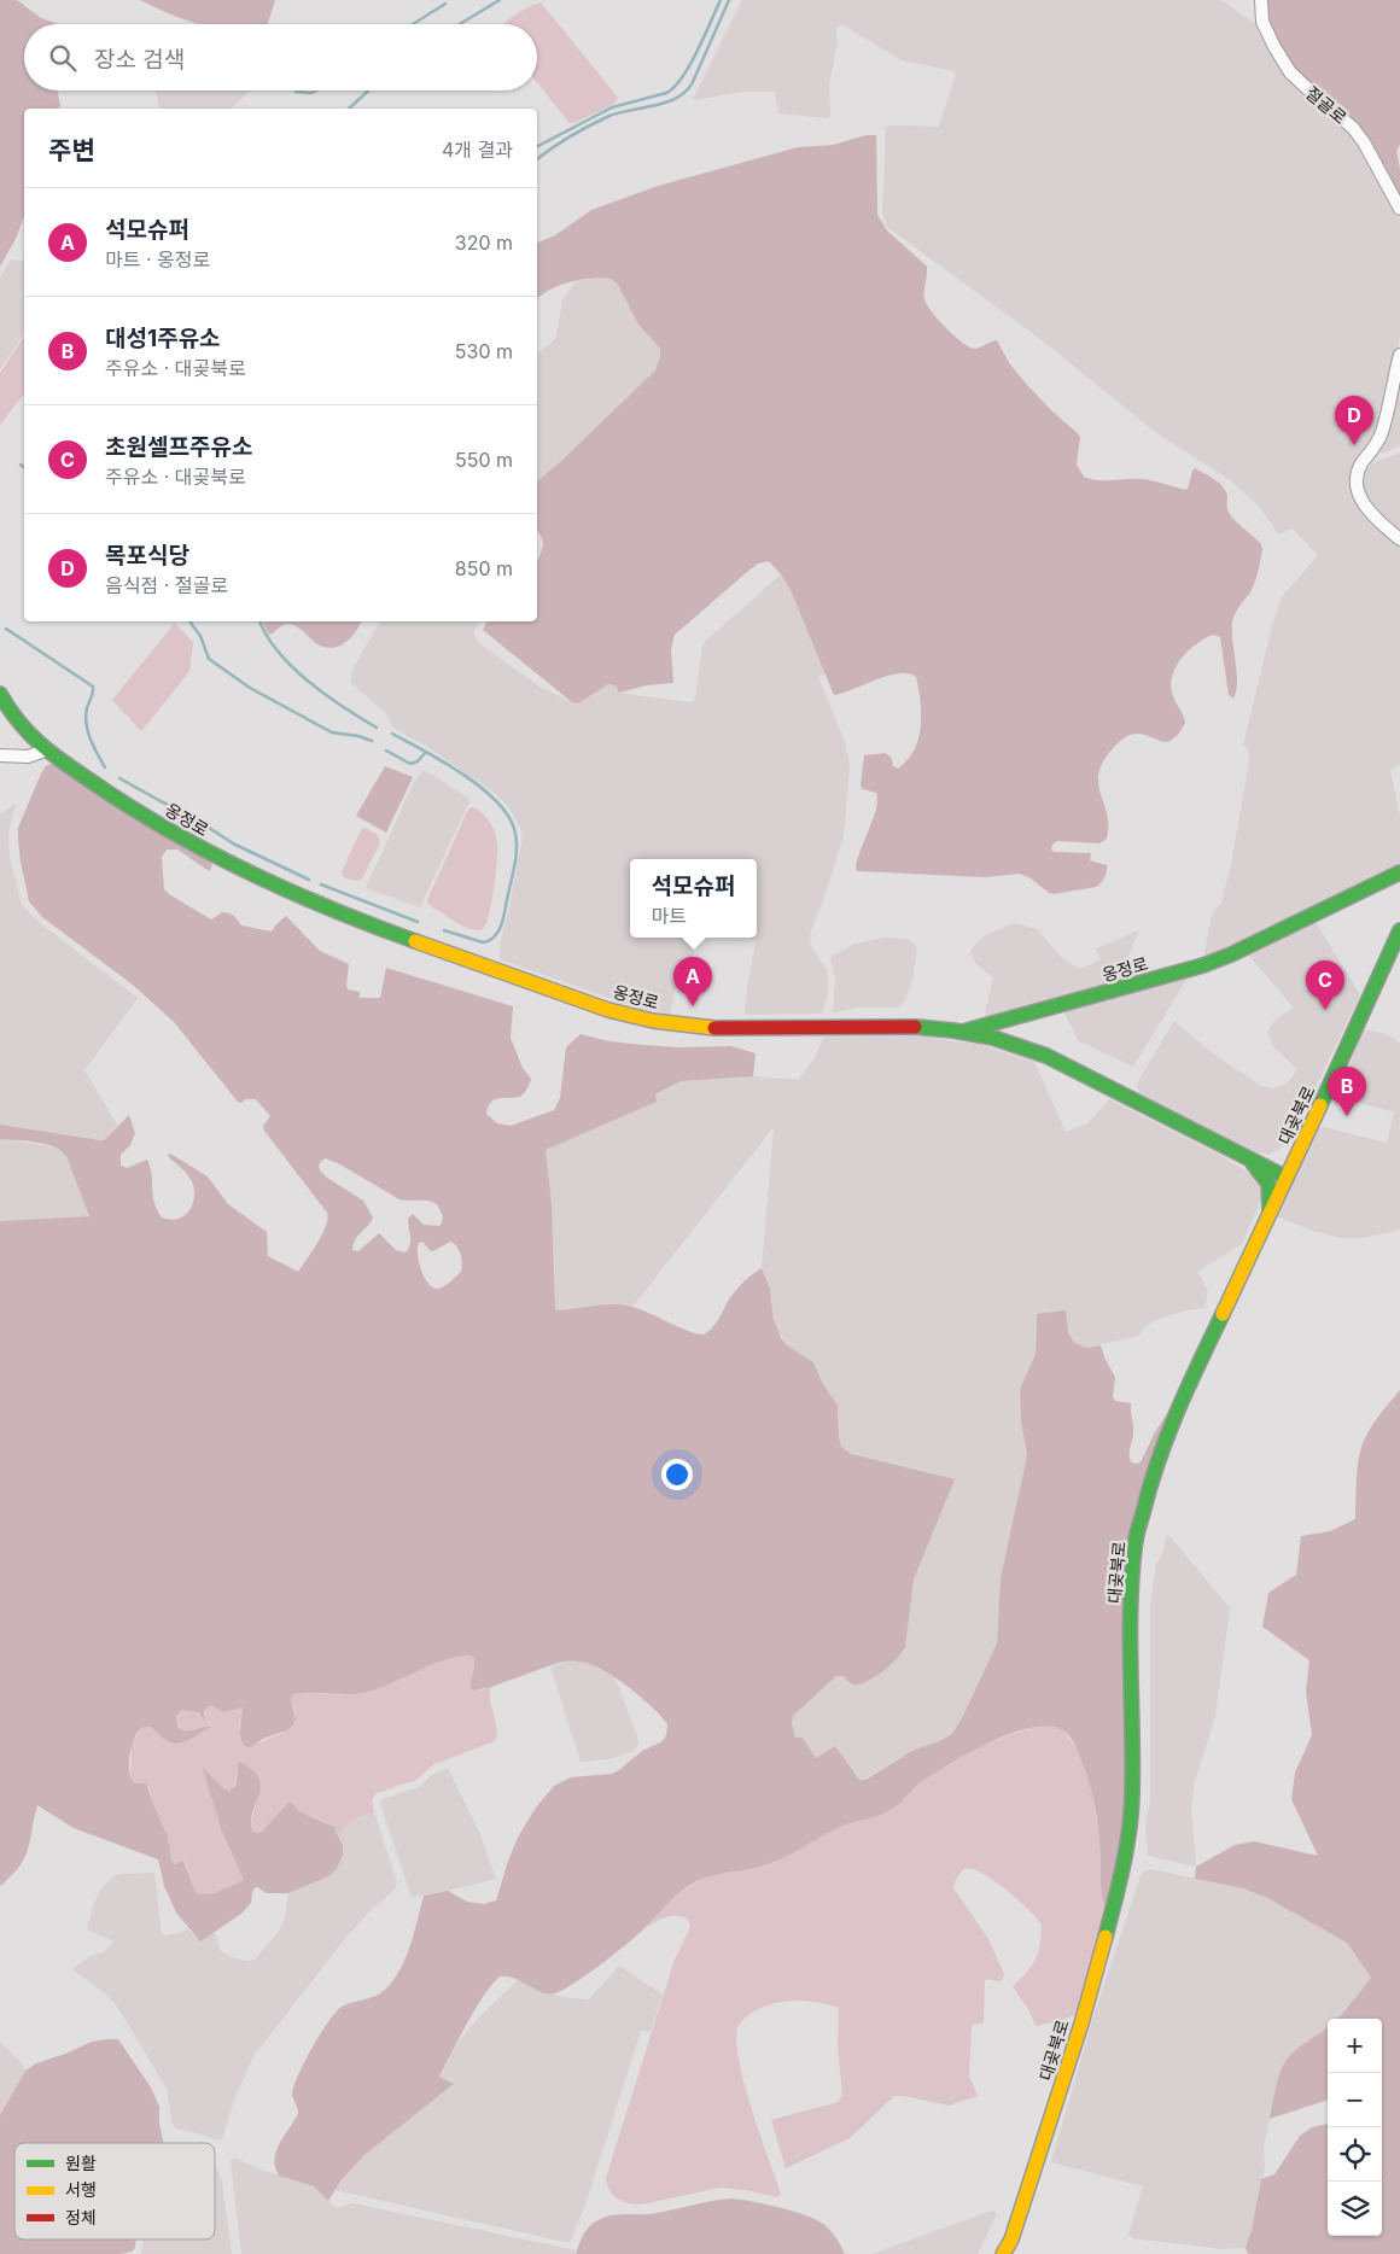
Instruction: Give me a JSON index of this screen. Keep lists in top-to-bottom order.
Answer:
{
  "streets": {
    "street": ["절골로", "옹정로", "대곶북로"]
  },
  "legend": ["원활", "서행", "정체"],
  "page": {
    "search": "장소 검색",
    "heading": ["주변", "4개 결과"],
    "list": [
      {
        "mark": "A",
        "name": "석모슈퍼",
        "note": "마트 · 옹정로",
        "value": "320 m"
      },
      {
        "mark": "B",
        "name": "대성1주유소",
        "note": "주유소 · 대곶북로",
        "value": "530 m"
      },
      {
        "mark": "C",
        "name": "초원셀프주유소",
        "note": "주유소 · 대곶북로",
        "value": "550 m"
      },
      {
        "mark": "D",
        "name": "목포식당",
        "note": "음식점 · 절골로",
        "value": "850 m"
      }
    ],
    "pins": [
      "D",
      "A",
      "C",
      "B"
    ],
    "popup": ["석모슈퍼", "마트"],
    "map_buttons": ["+", "−"]
  }
}
